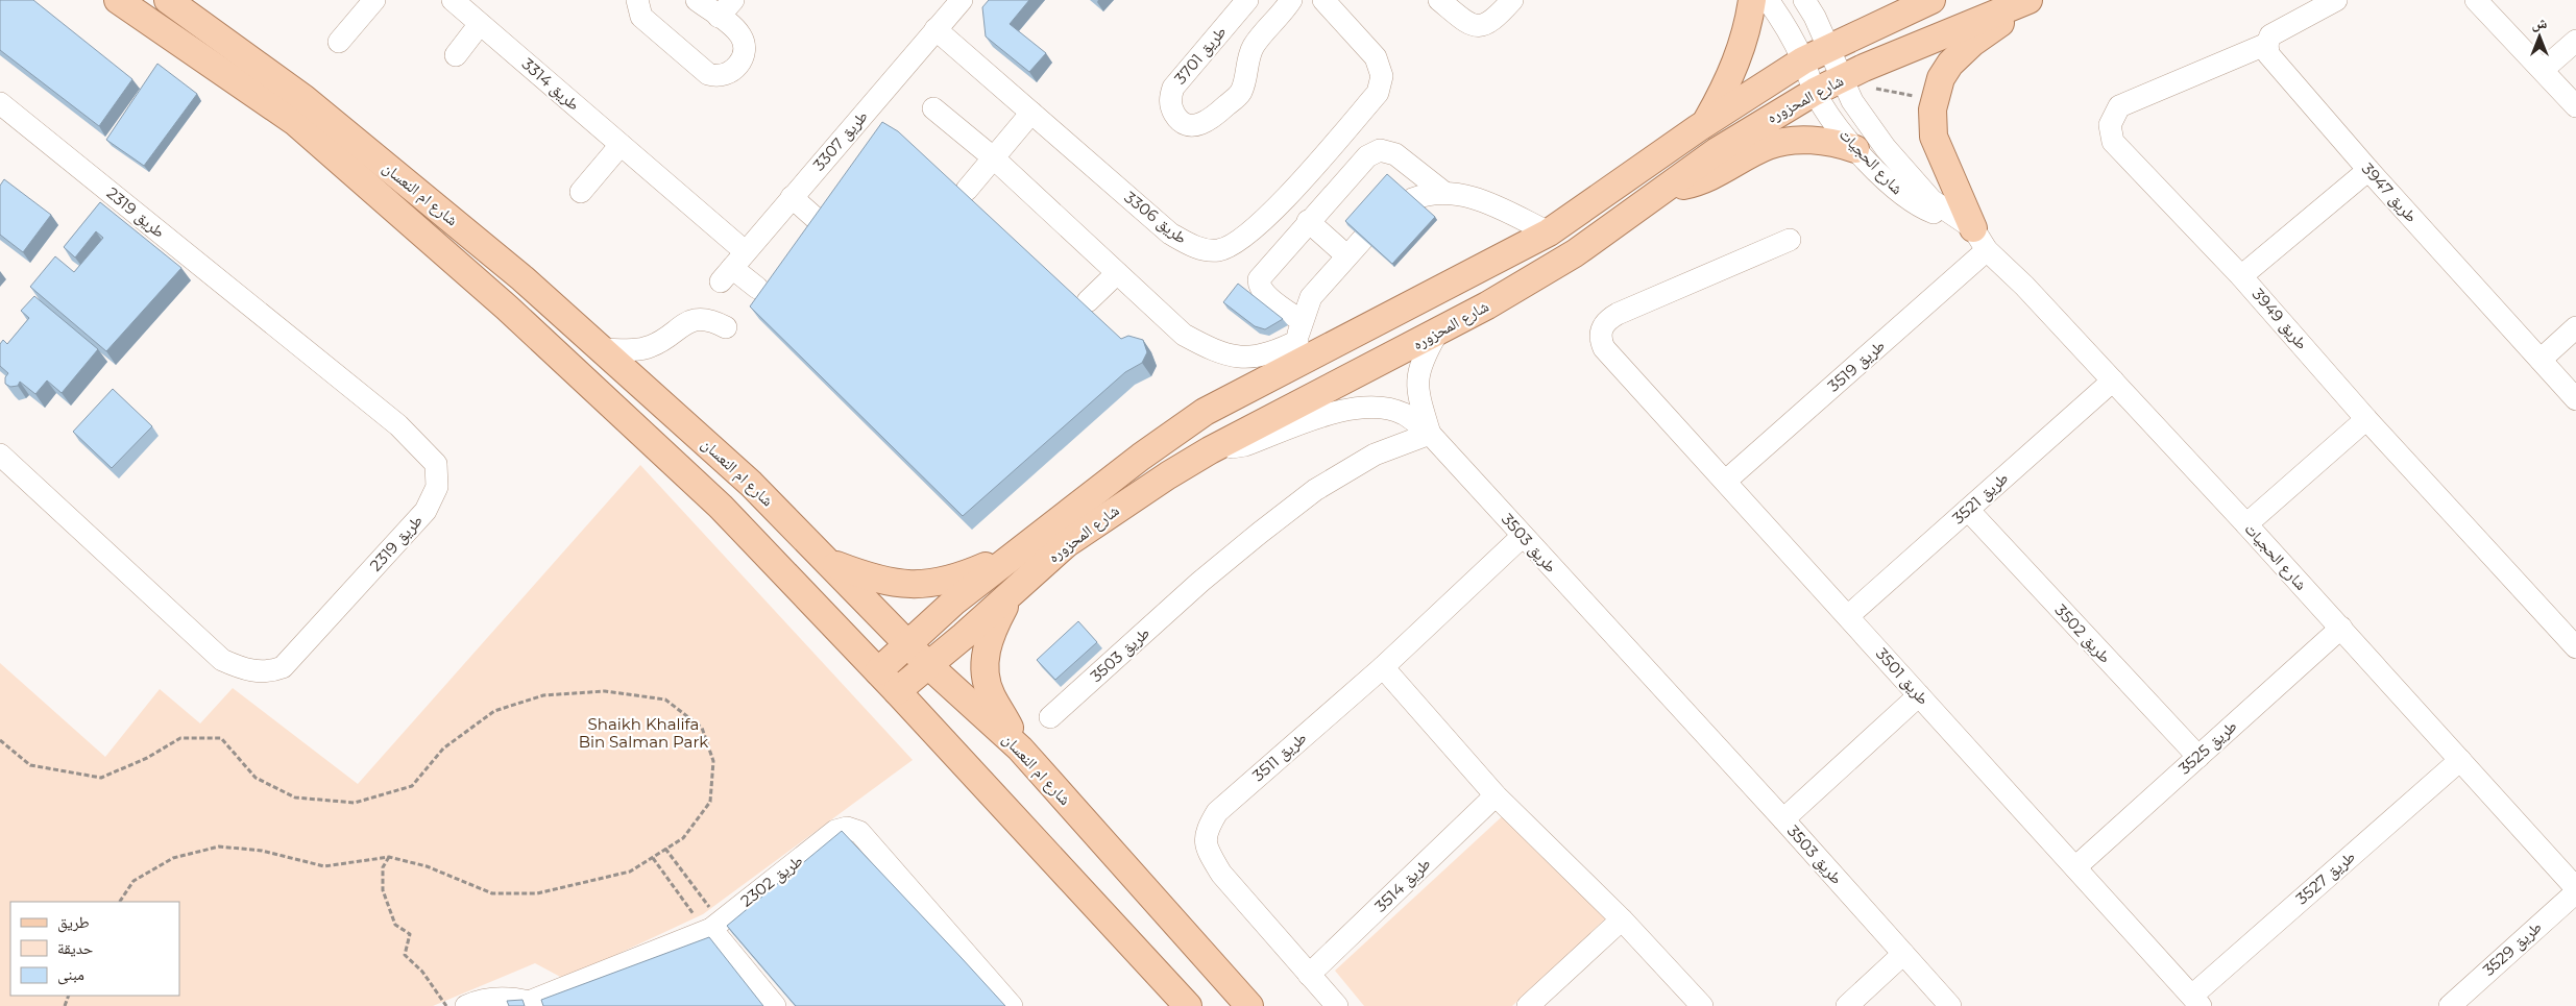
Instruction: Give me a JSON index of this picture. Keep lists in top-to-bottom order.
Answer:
{
  "streets": {
    "main road": ["شارع المحزوره", "شارع ام النعسان"],
    "street": [
      "طريق 3701",
      "طريق 3314",
      "طريق 3307",
      "شارع الحجيات",
      "طريق 3947",
      "طريق 2319",
      "طريق 3306",
      "طريق 3949",
      "طريق 3519",
      "طريق 3521",
      "طريق 3503",
      "طريق 3502",
      "طريق 3501",
      "طريق 3525",
      "طريق 3511",
      "طريق 3527",
      "طريق 2302",
      "طريق 3514",
      "طريق 3529"
    ]
  },
  "crossings": [
    ["طريق 3314", "طريق 3307"],
    ["شارع المحزوره", "شارع الحجيات"],
    ["شارع المحزوره", "شارع ام النعسان"],
    ["طريق 3307", "طريق 3306"],
    ["شارع الحجيات", "طريق 3519"],
    ["شارع الحجيات", "طريق 3521"],
    ["شارع الحجيات", "طريق 3525"],
    ["شارع الحجيات", "طريق 3527"],
    ["شارع الحجيات", "طريق 3529"],
    ["طريق 3947", "طريق 3949"],
    ["طريق 3519", "طريق 3501"],
    ["طريق 3521", "طريق 3502"],
    ["طريق 3521", "طريق 3501"],
    ["طريق 3503", "طريق 3511"],
    ["طريق 3502", "طريق 3525"],
    ["طريق 3501", "طريق 3525"],
    ["طريق 3501", "طريق 3527"],
    ["طريق 3511", "طريق 3514"]
  ],
  "parks": ["Shaikh Khalifa Bin Salman Park"],
  "legend": ["طريق", "حديقة", "مبنى"],
  "north": "top"
}
